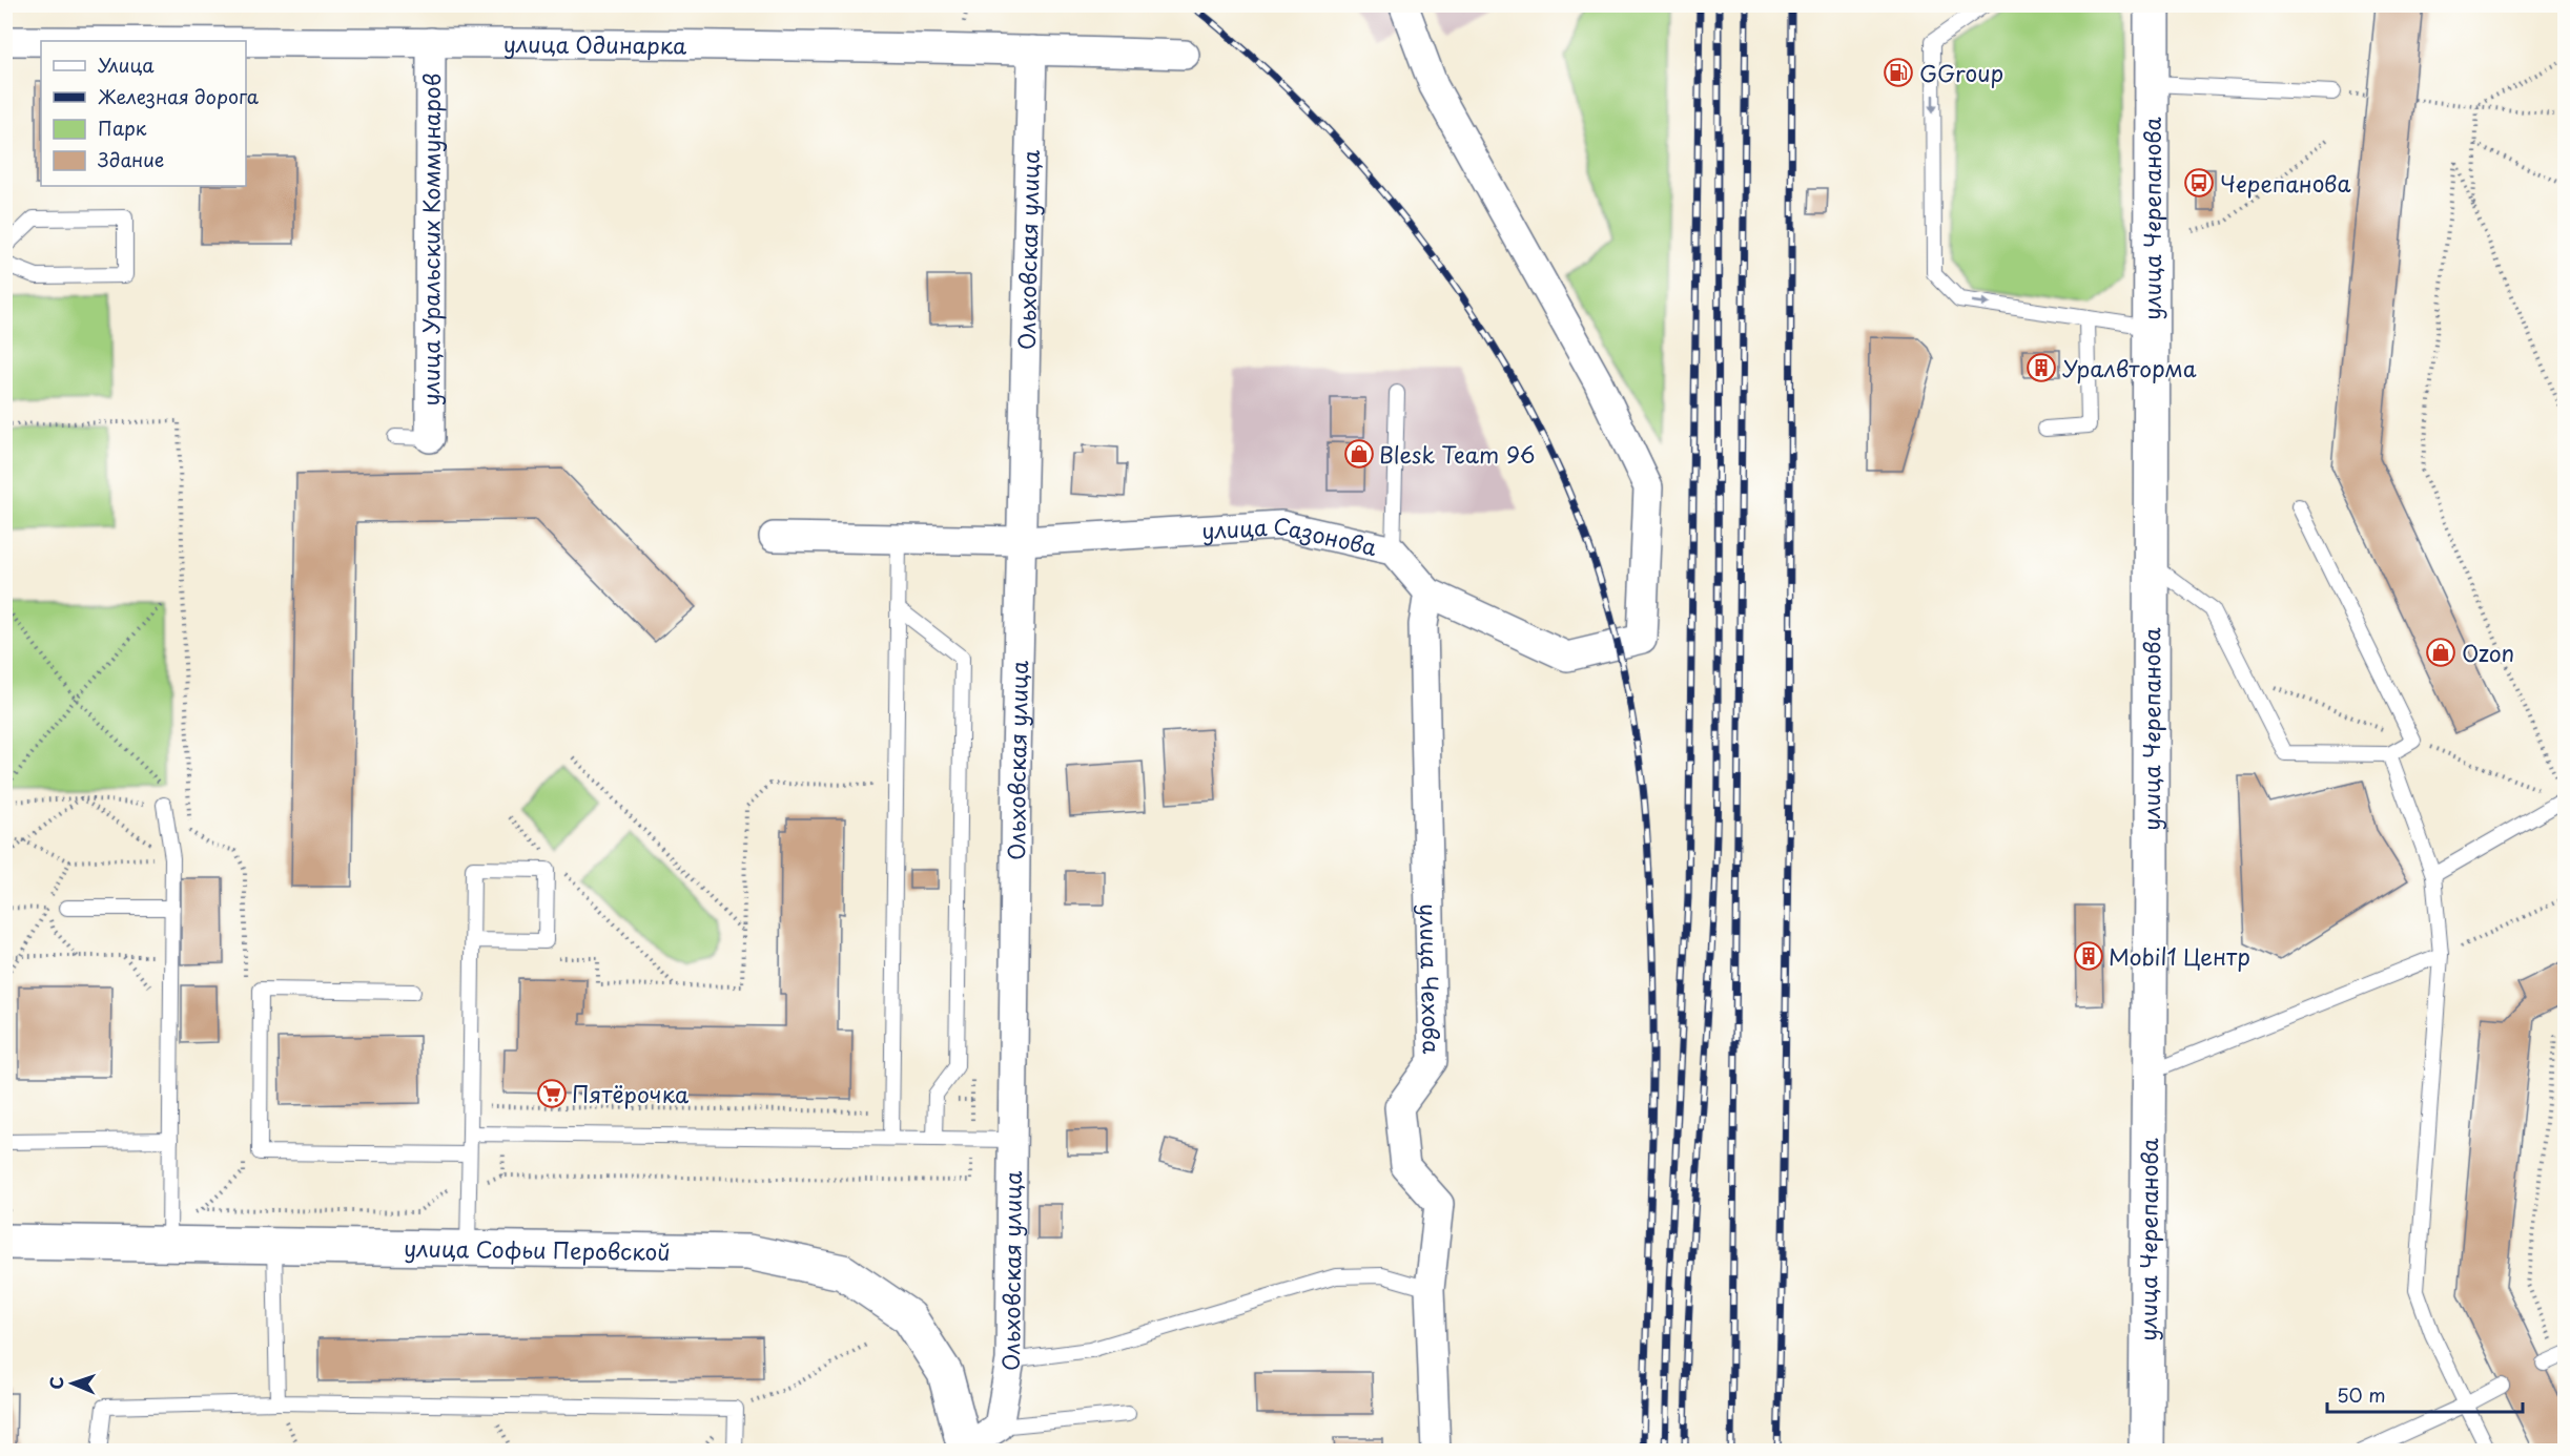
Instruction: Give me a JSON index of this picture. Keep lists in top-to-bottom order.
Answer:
{
  "streets": {
    "main road": ["улица Черепанова", "улица Софьи Перовской"],
    "street": [
      "улица Одинарка",
      "улица Уральских Коммунаров",
      "Ольховская улица",
      "улица Сазонова",
      "улица Чехова"
    ]
  },
  "crossings": [
    ["улица Одинарка", "улица Уральских Коммунаров"],
    ["улица Одинарка", "Ольховская улица"],
    ["Ольховская улица", "улица Сазонова"],
    ["улица Сазонова", "улица Чехова"]
  ],
  "places": {
    "fuel station": ["GGroup"],
    "bus stop": ["Черепанова"],
    "building": ["Уралвторма", "Mobil1 Центр"],
    "shop": ["Blesk Team 96", "Ozon"],
    "supermarket": ["Пятёрочка"]
  },
  "legend": [
    "Улица",
    "Железная дорога",
    "Парк",
    "Здание"
  ],
  "scale_bar": "50 m",
  "north": "left"
}
